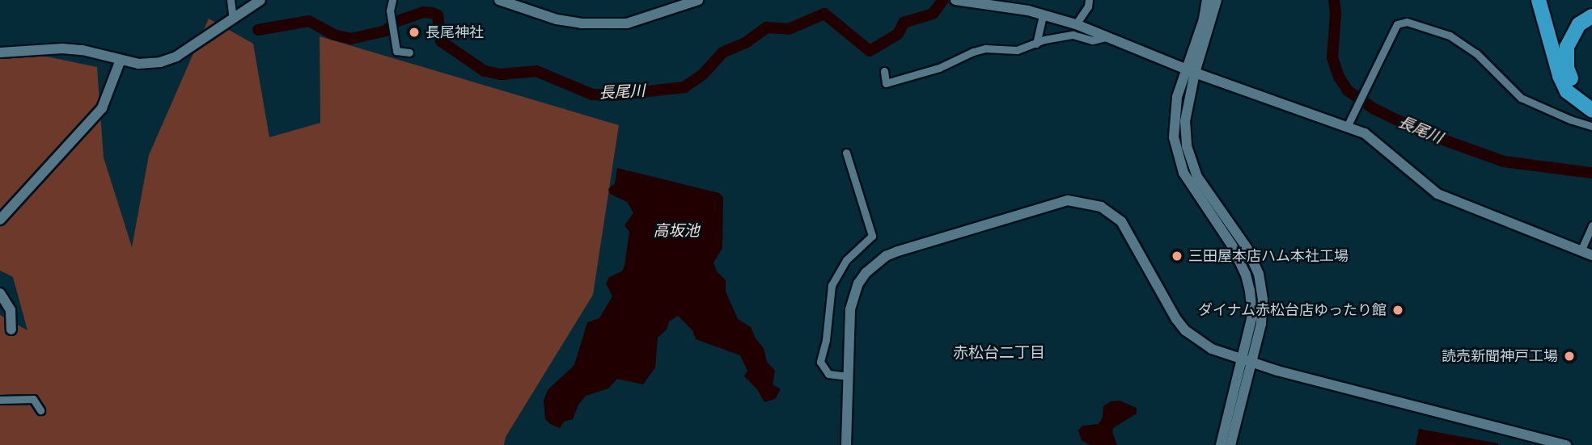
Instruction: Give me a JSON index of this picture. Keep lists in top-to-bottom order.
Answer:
{
  "districts": ["赤松台二丁目"],
  "water": ["長尾川", "高坂池"],
  "places": [
    "長尾神社",
    "三田屋本店ハム本社工場",
    "ダイナム赤松台店ゆったり館",
    "読売新聞神戸工場"
  ]
}
